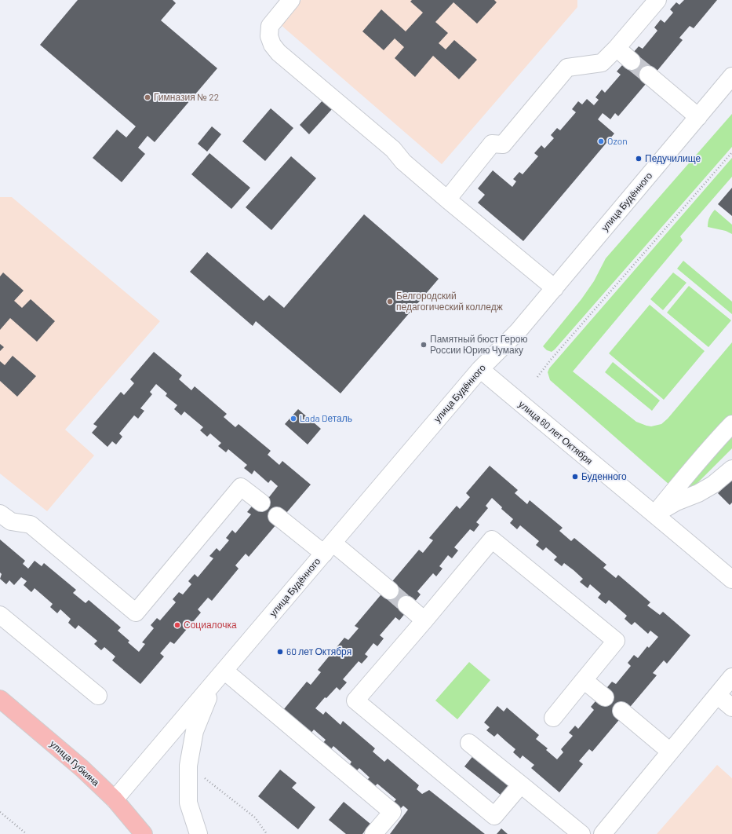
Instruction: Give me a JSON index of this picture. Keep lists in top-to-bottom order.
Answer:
{
  "streets": {
    "main road": ["улица Губкина"],
    "street": ["улица Будённого", "улица 60 лет Октября"]
  },
  "crossings": [
    ["улица Будённого", "улица 60 лет Октября"],
    ["улица Будённого", "улица Губкина"]
  ],
  "places": [
    "Гимназия № 22",
    "Ozon",
    "Педучилище",
    "Белгородский педагогический колледж",
    "Памятный бюст Герою России Юрию Чумаку",
    "Lada Dеталь",
    "Буденного",
    "Социалочка",
    "60 лет Октября"
  ]
}
